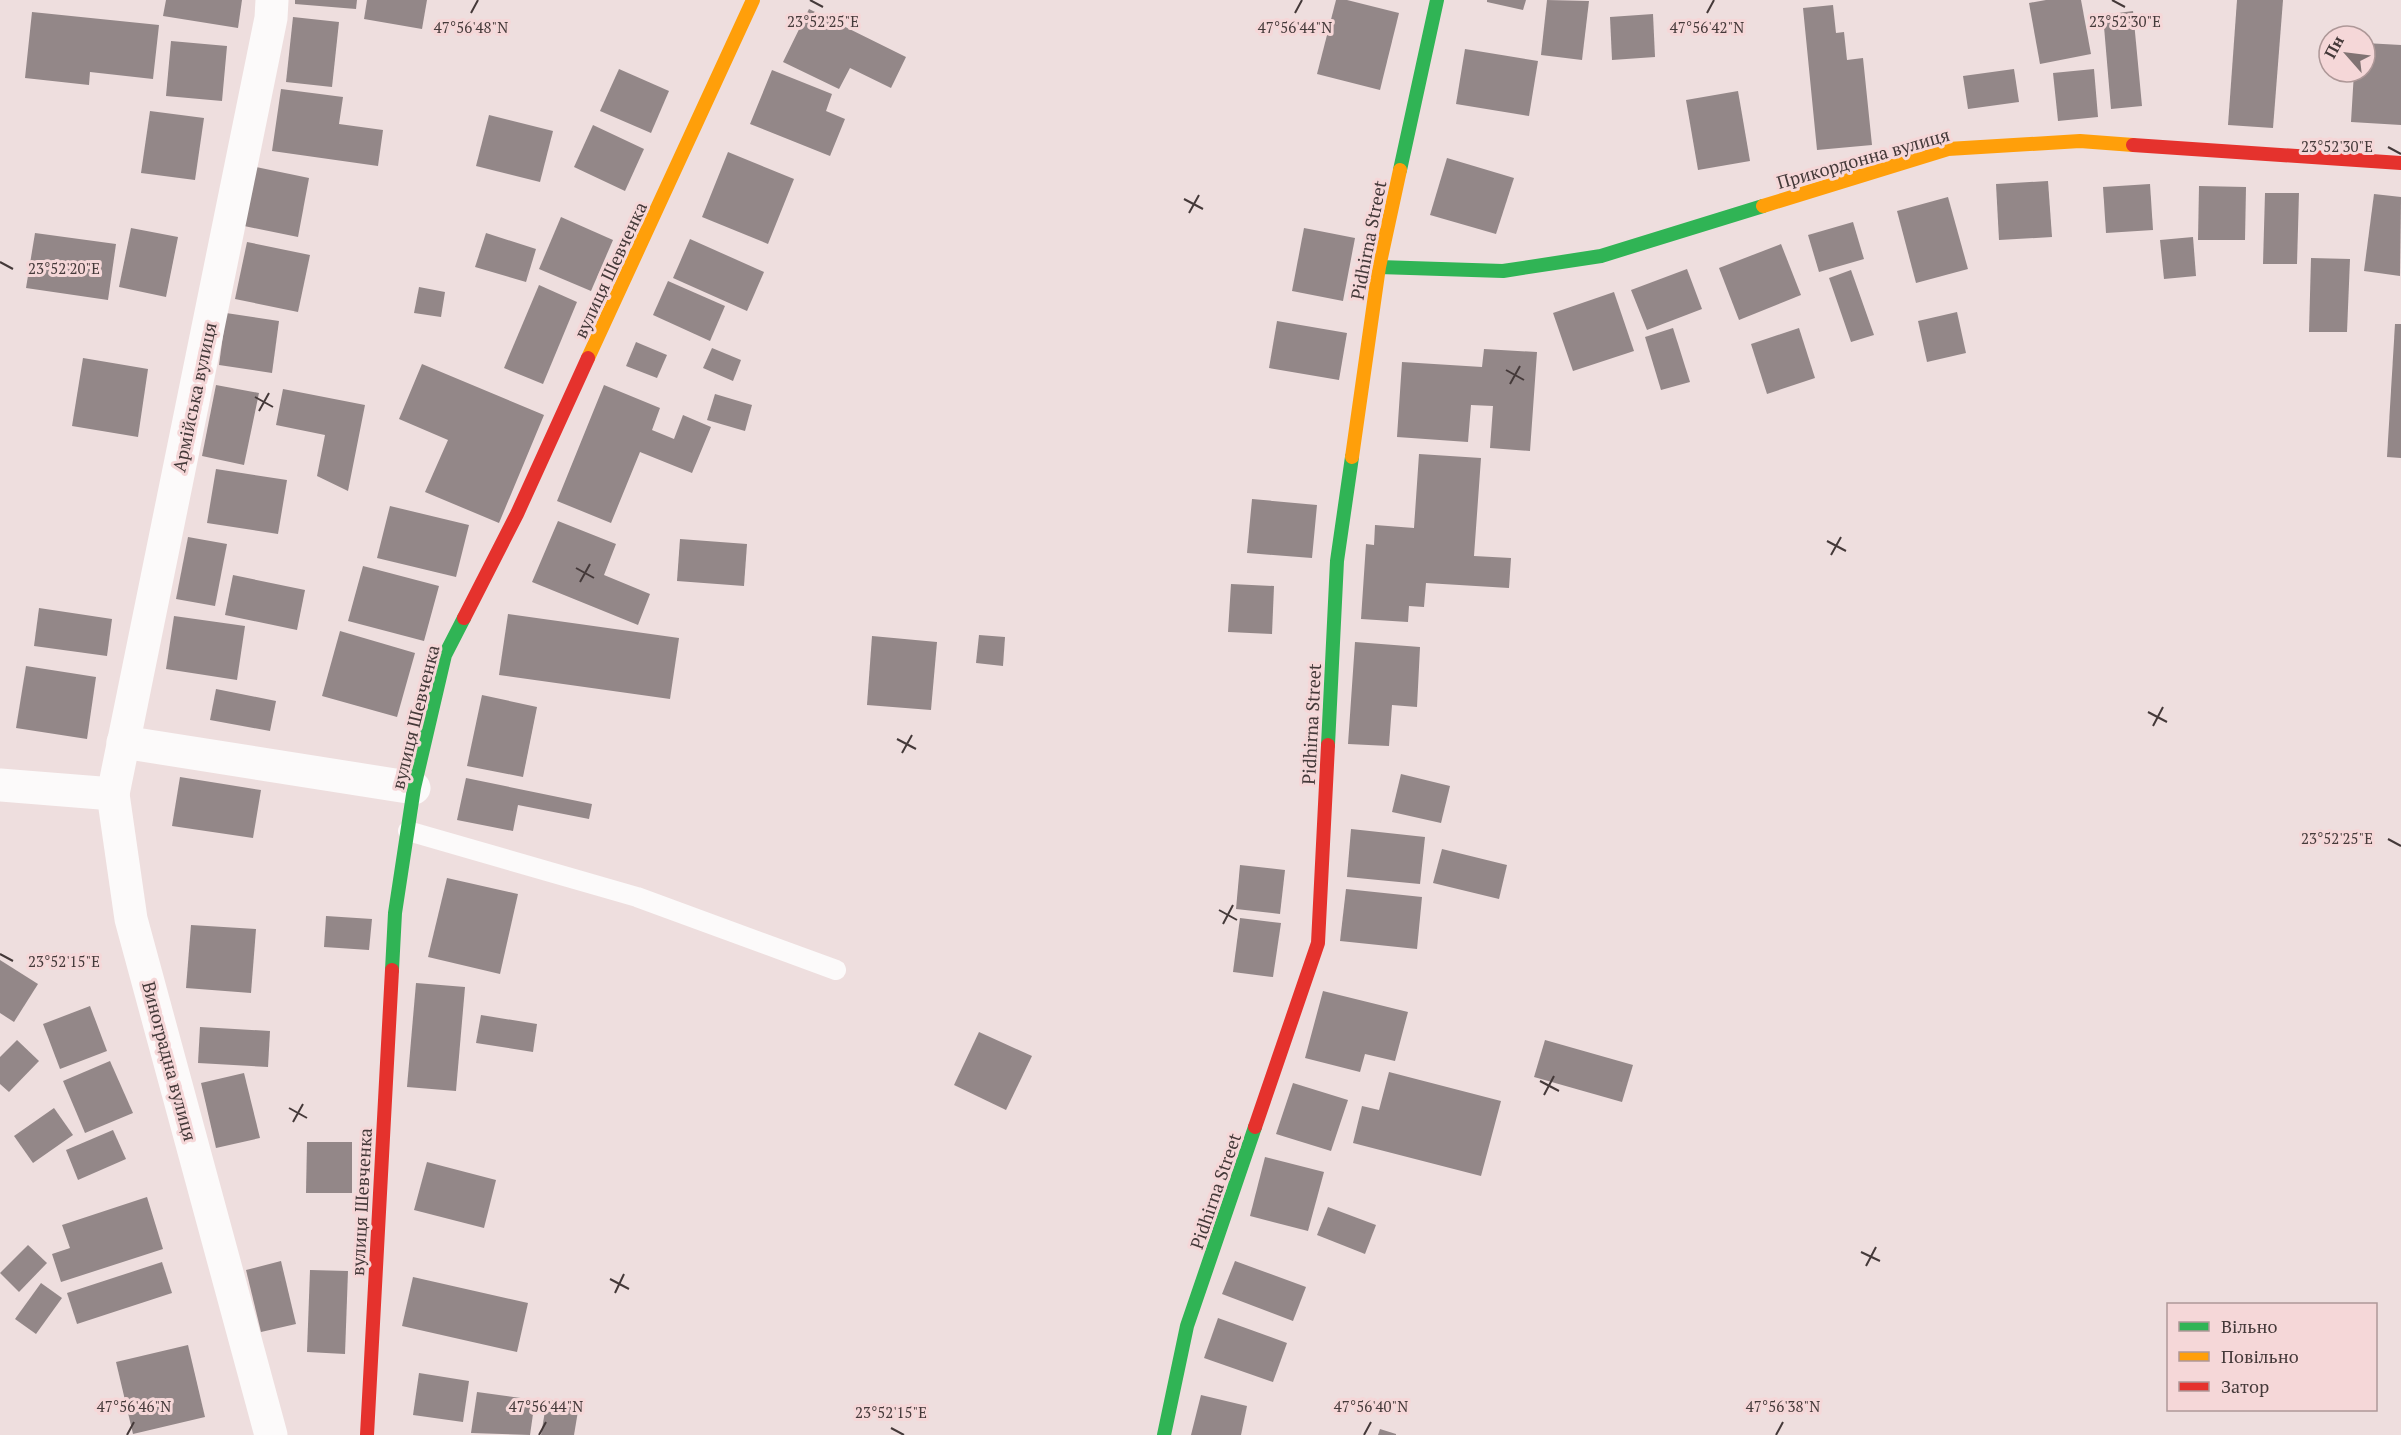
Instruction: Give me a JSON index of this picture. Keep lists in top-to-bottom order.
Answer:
{
  "streets": {
    "street": [
      "Прикордонна вулиця",
      "Pidhirna Street",
      "вулиця Шевченка",
      "Армійська вулиця",
      "Виноградна вулиця"
    ]
  },
  "crossings": [
    ["Прикордонна вулиця", "Pidhirna Street"],
    ["Армійська вулиця", "Виноградна вулиця"]
  ],
  "legend": ["Вільно", "Повільно", "Затор"],
  "north": "top left",
  "coordinates": [
    "23°52'30\"E",
    "23°52'25\"E",
    "47°56'48\"N",
    "47°56'44\"N",
    "47°56'42\"N",
    "23°52'20\"E",
    "23°52'15\"E",
    "47°56'46\"N",
    "47°56'40\"N",
    "47°56'38\"N"
  ]
}
